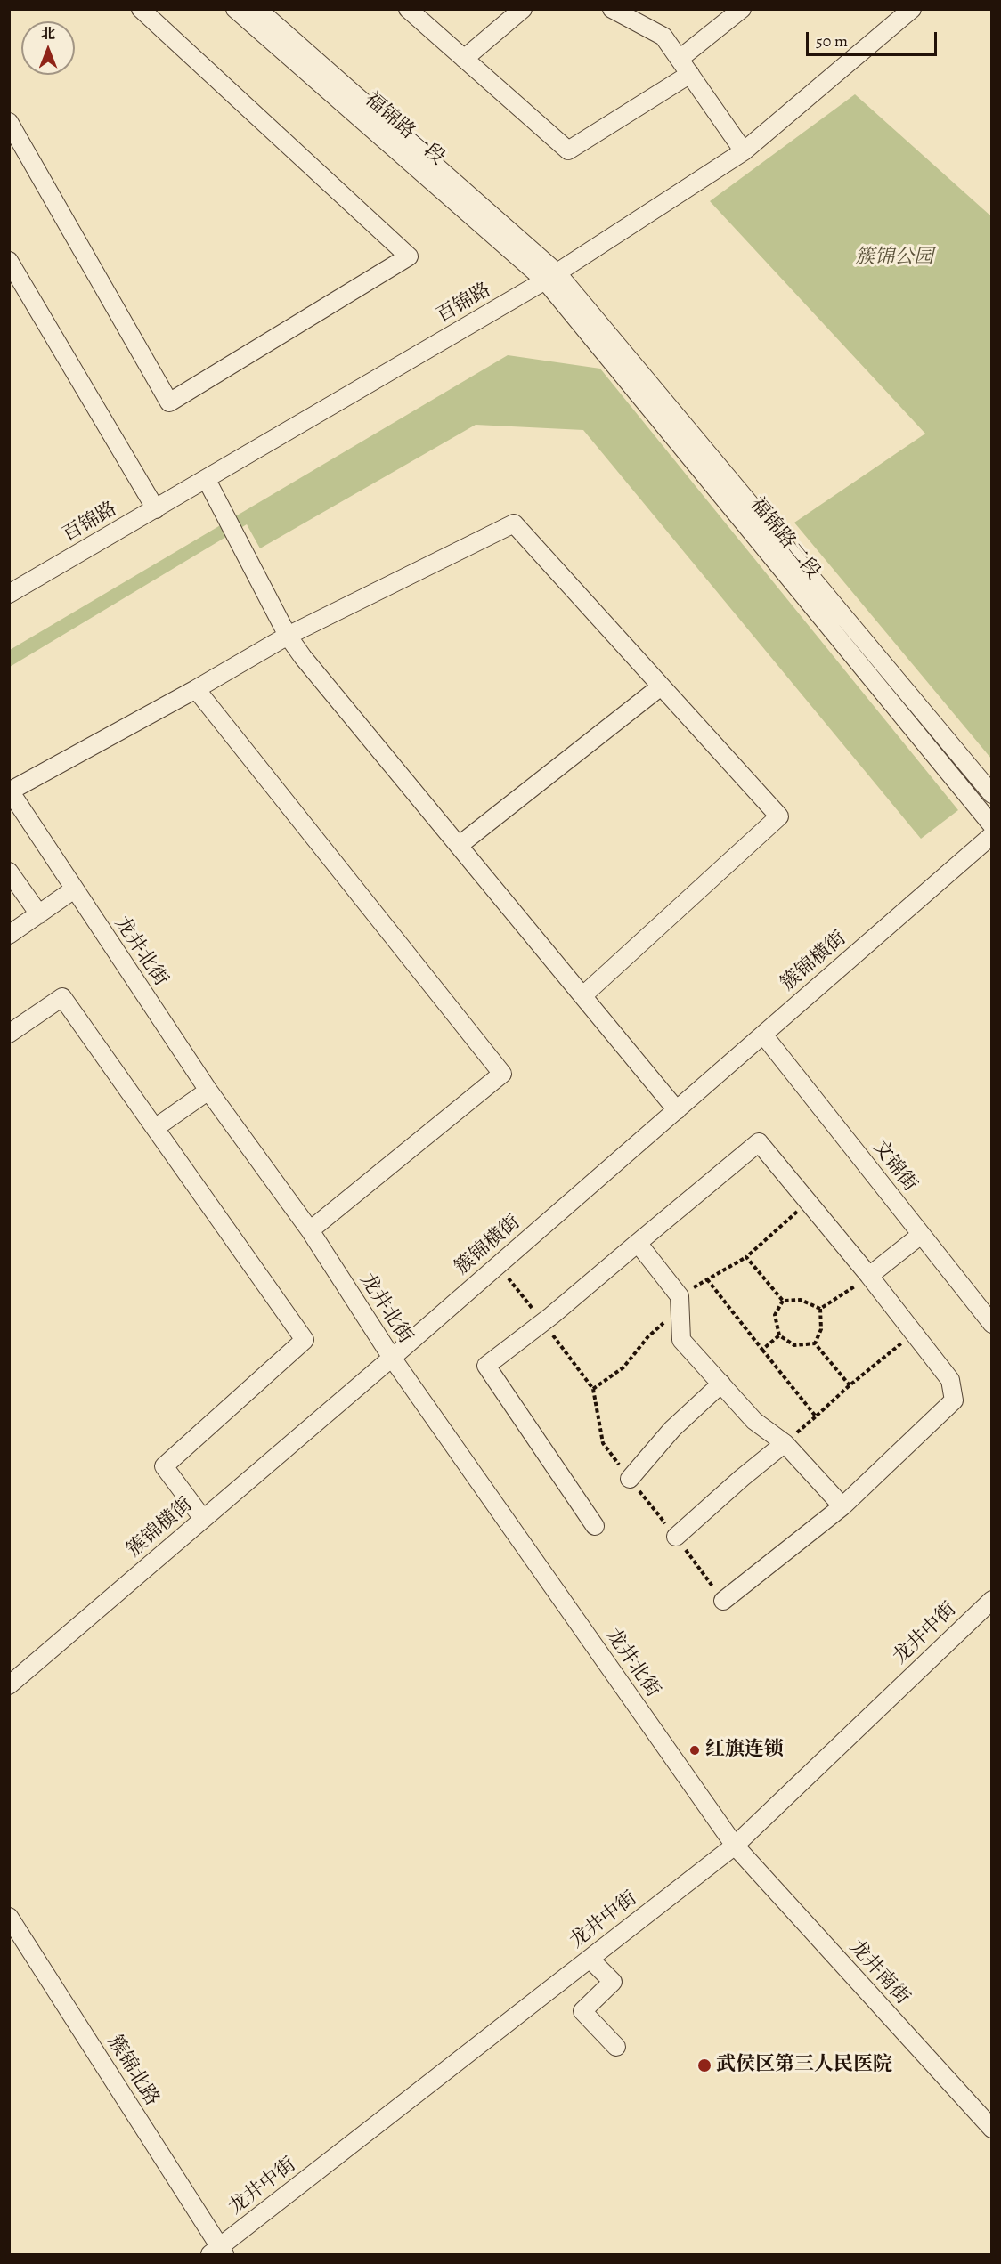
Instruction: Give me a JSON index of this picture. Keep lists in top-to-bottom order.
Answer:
{
  "streets": {
    "street": [
      "福锦路一段",
      "百锦路",
      "福锦路二段",
      "龙井北街",
      "簇锦横街",
      "文锦街",
      "龙井中街",
      "龙井南街",
      "簇锦北路"
    ]
  },
  "crossings": [
    ["福锦路一段", "百锦路"],
    ["福锦路一段", "福锦路二段"],
    ["百锦路", "福锦路二段"],
    ["龙井北街", "簇锦横街"],
    ["龙井北街", "龙井中街"],
    ["龙井北街", "龙井南街"],
    ["簇锦横街", "文锦街"],
    ["龙井中街", "龙井南街"],
    ["龙井中街", "簇锦北路"]
  ],
  "parks": ["簇锦公园"],
  "places": ["红旗连锁", "武侯区第三人民医院"],
  "scale_bar": "50 m",
  "north": "top"
}
